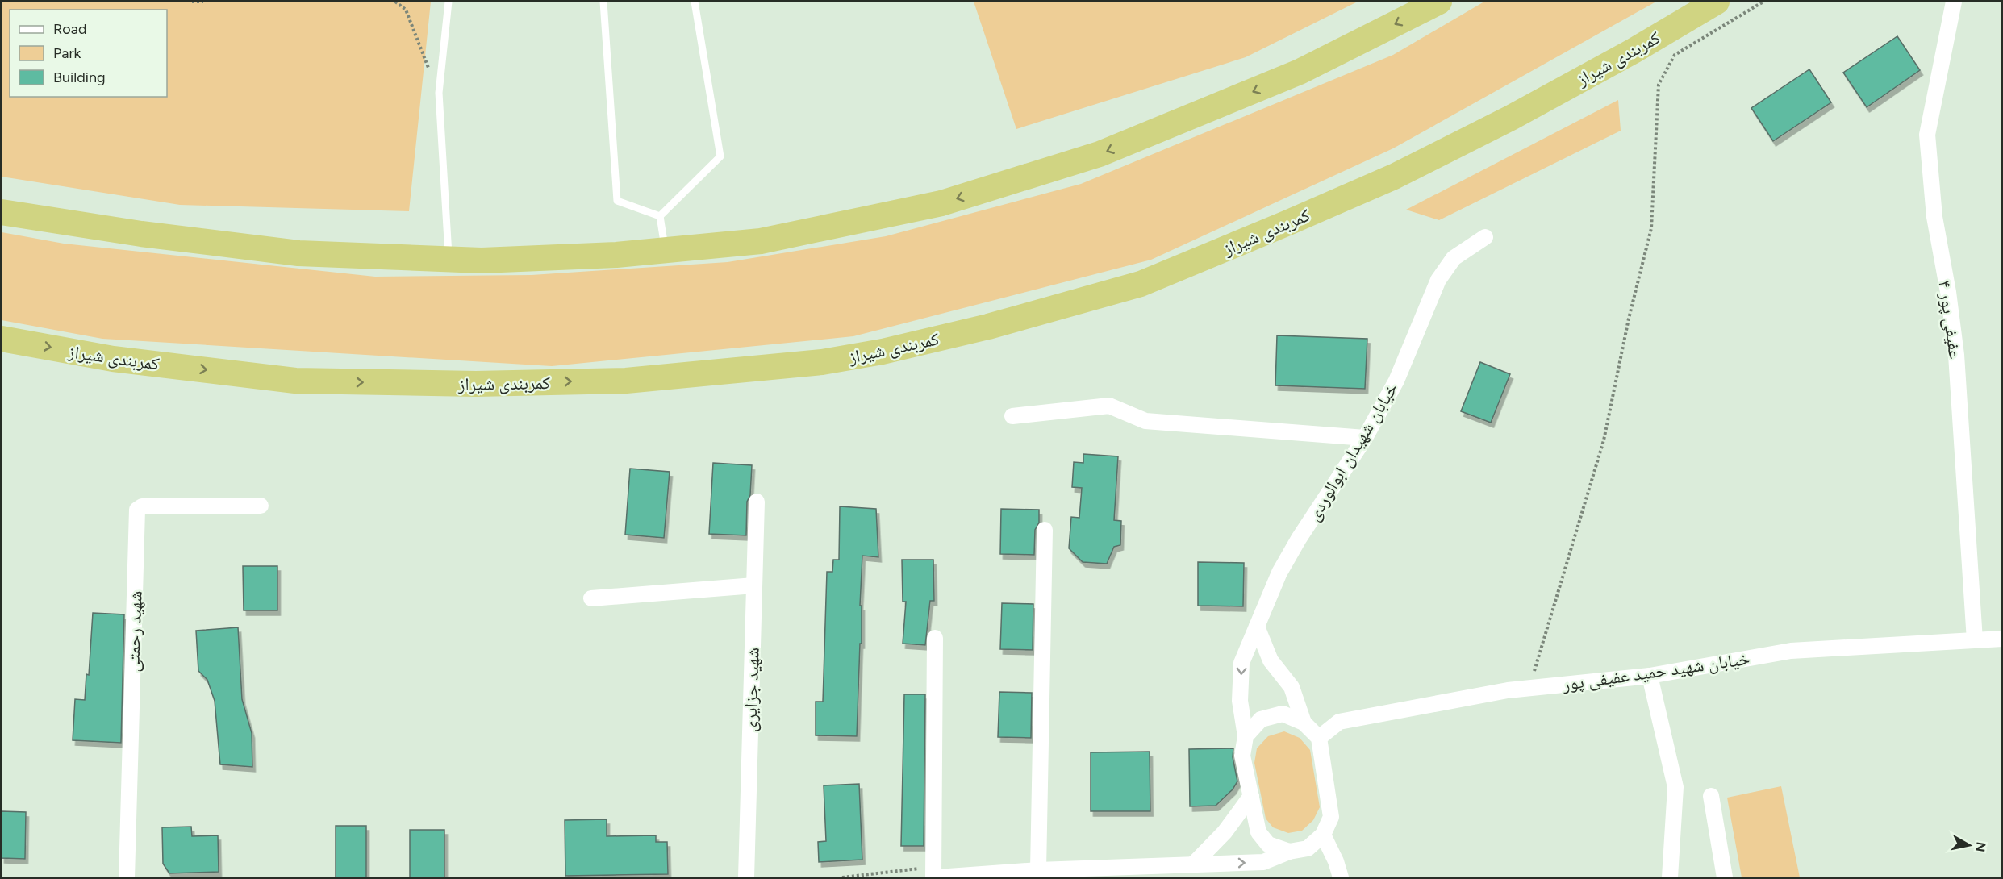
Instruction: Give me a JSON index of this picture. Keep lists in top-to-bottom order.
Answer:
{
  "streets": {
    "highway": ["کمربندی شیراز"],
    "street": [
      "عفیفی پور ۴",
      "خیابان شهیدان ابوالوردی",
      "شهید رحمتی",
      "خیابان شهید حمید عفیفی پور",
      "شهید جزایری"
    ]
  },
  "crossings": [
    ["عفیفی پور ۴", "خیابان شهید حمید عفیفی پور"],
    ["خیابان شهیدان ابوالوردی", "خیابان شهید حمید عفیفی پور"]
  ],
  "legend": ["Road", "Park", "Building"],
  "north": "right"
}
